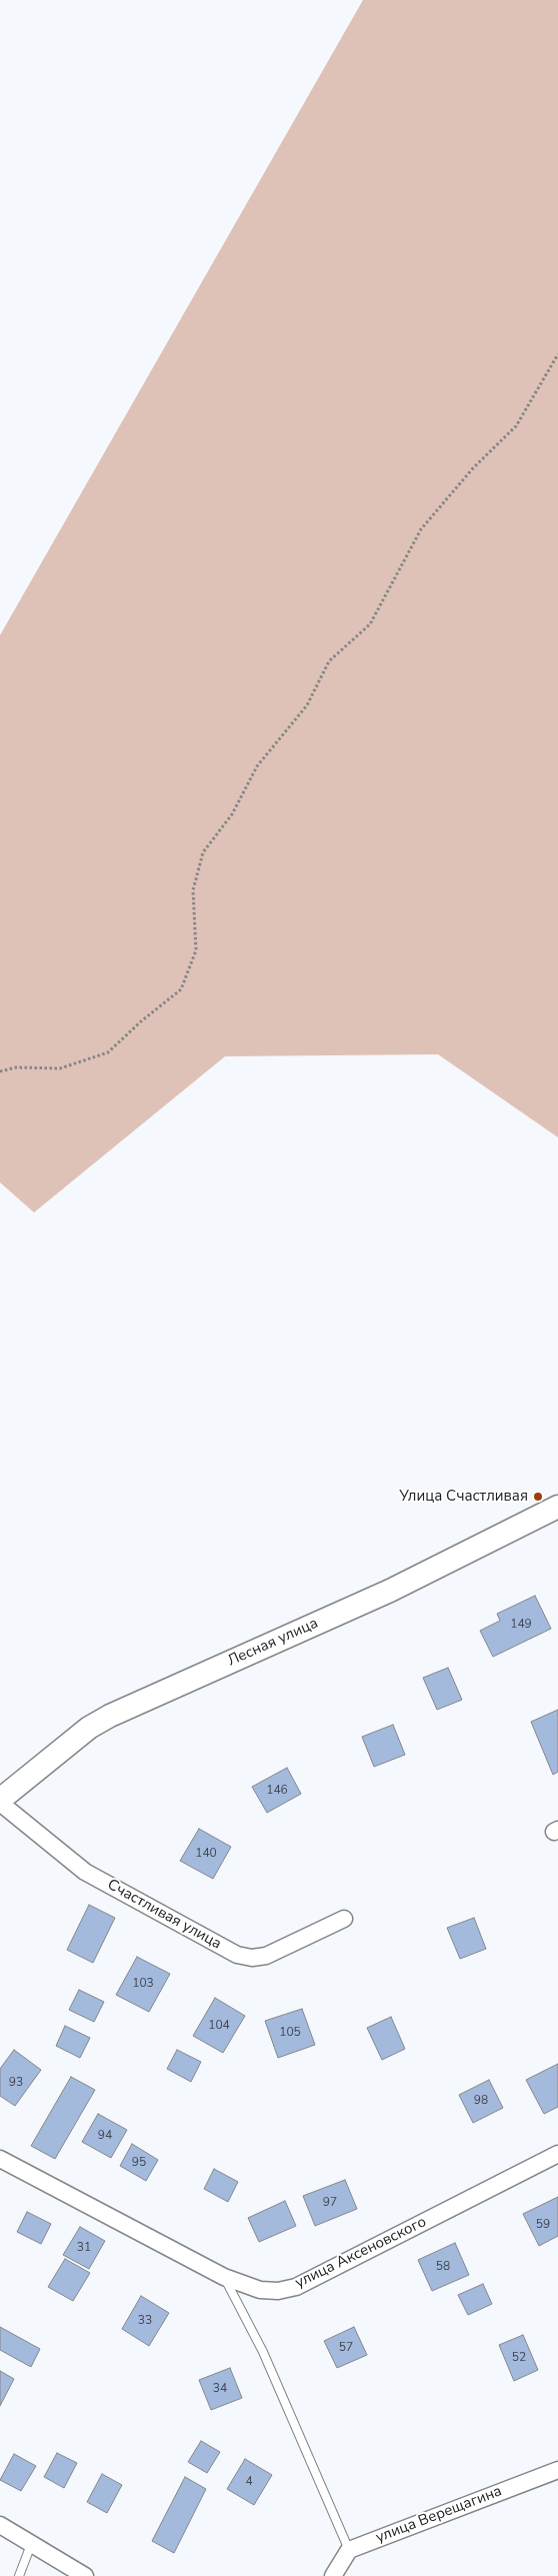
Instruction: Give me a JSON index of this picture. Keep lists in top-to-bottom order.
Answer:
{
  "streets": {
    "main road": ["Лесная улица"],
    "street": ["Счастливая улица", "улица Аксеновского", "улица Верещагина"]
  },
  "crossings": [
    ["Лесная улица", "Счастливая улица"]
  ],
  "places": ["Улица Счастливая"],
  "house_numbers": [
    "149",
    "146",
    "140",
    "103",
    "104",
    "105",
    "93",
    "98",
    "94",
    "95",
    "97",
    "59",
    "31",
    "58",
    "33",
    "57",
    "52",
    "34",
    "4"
  ]
}
